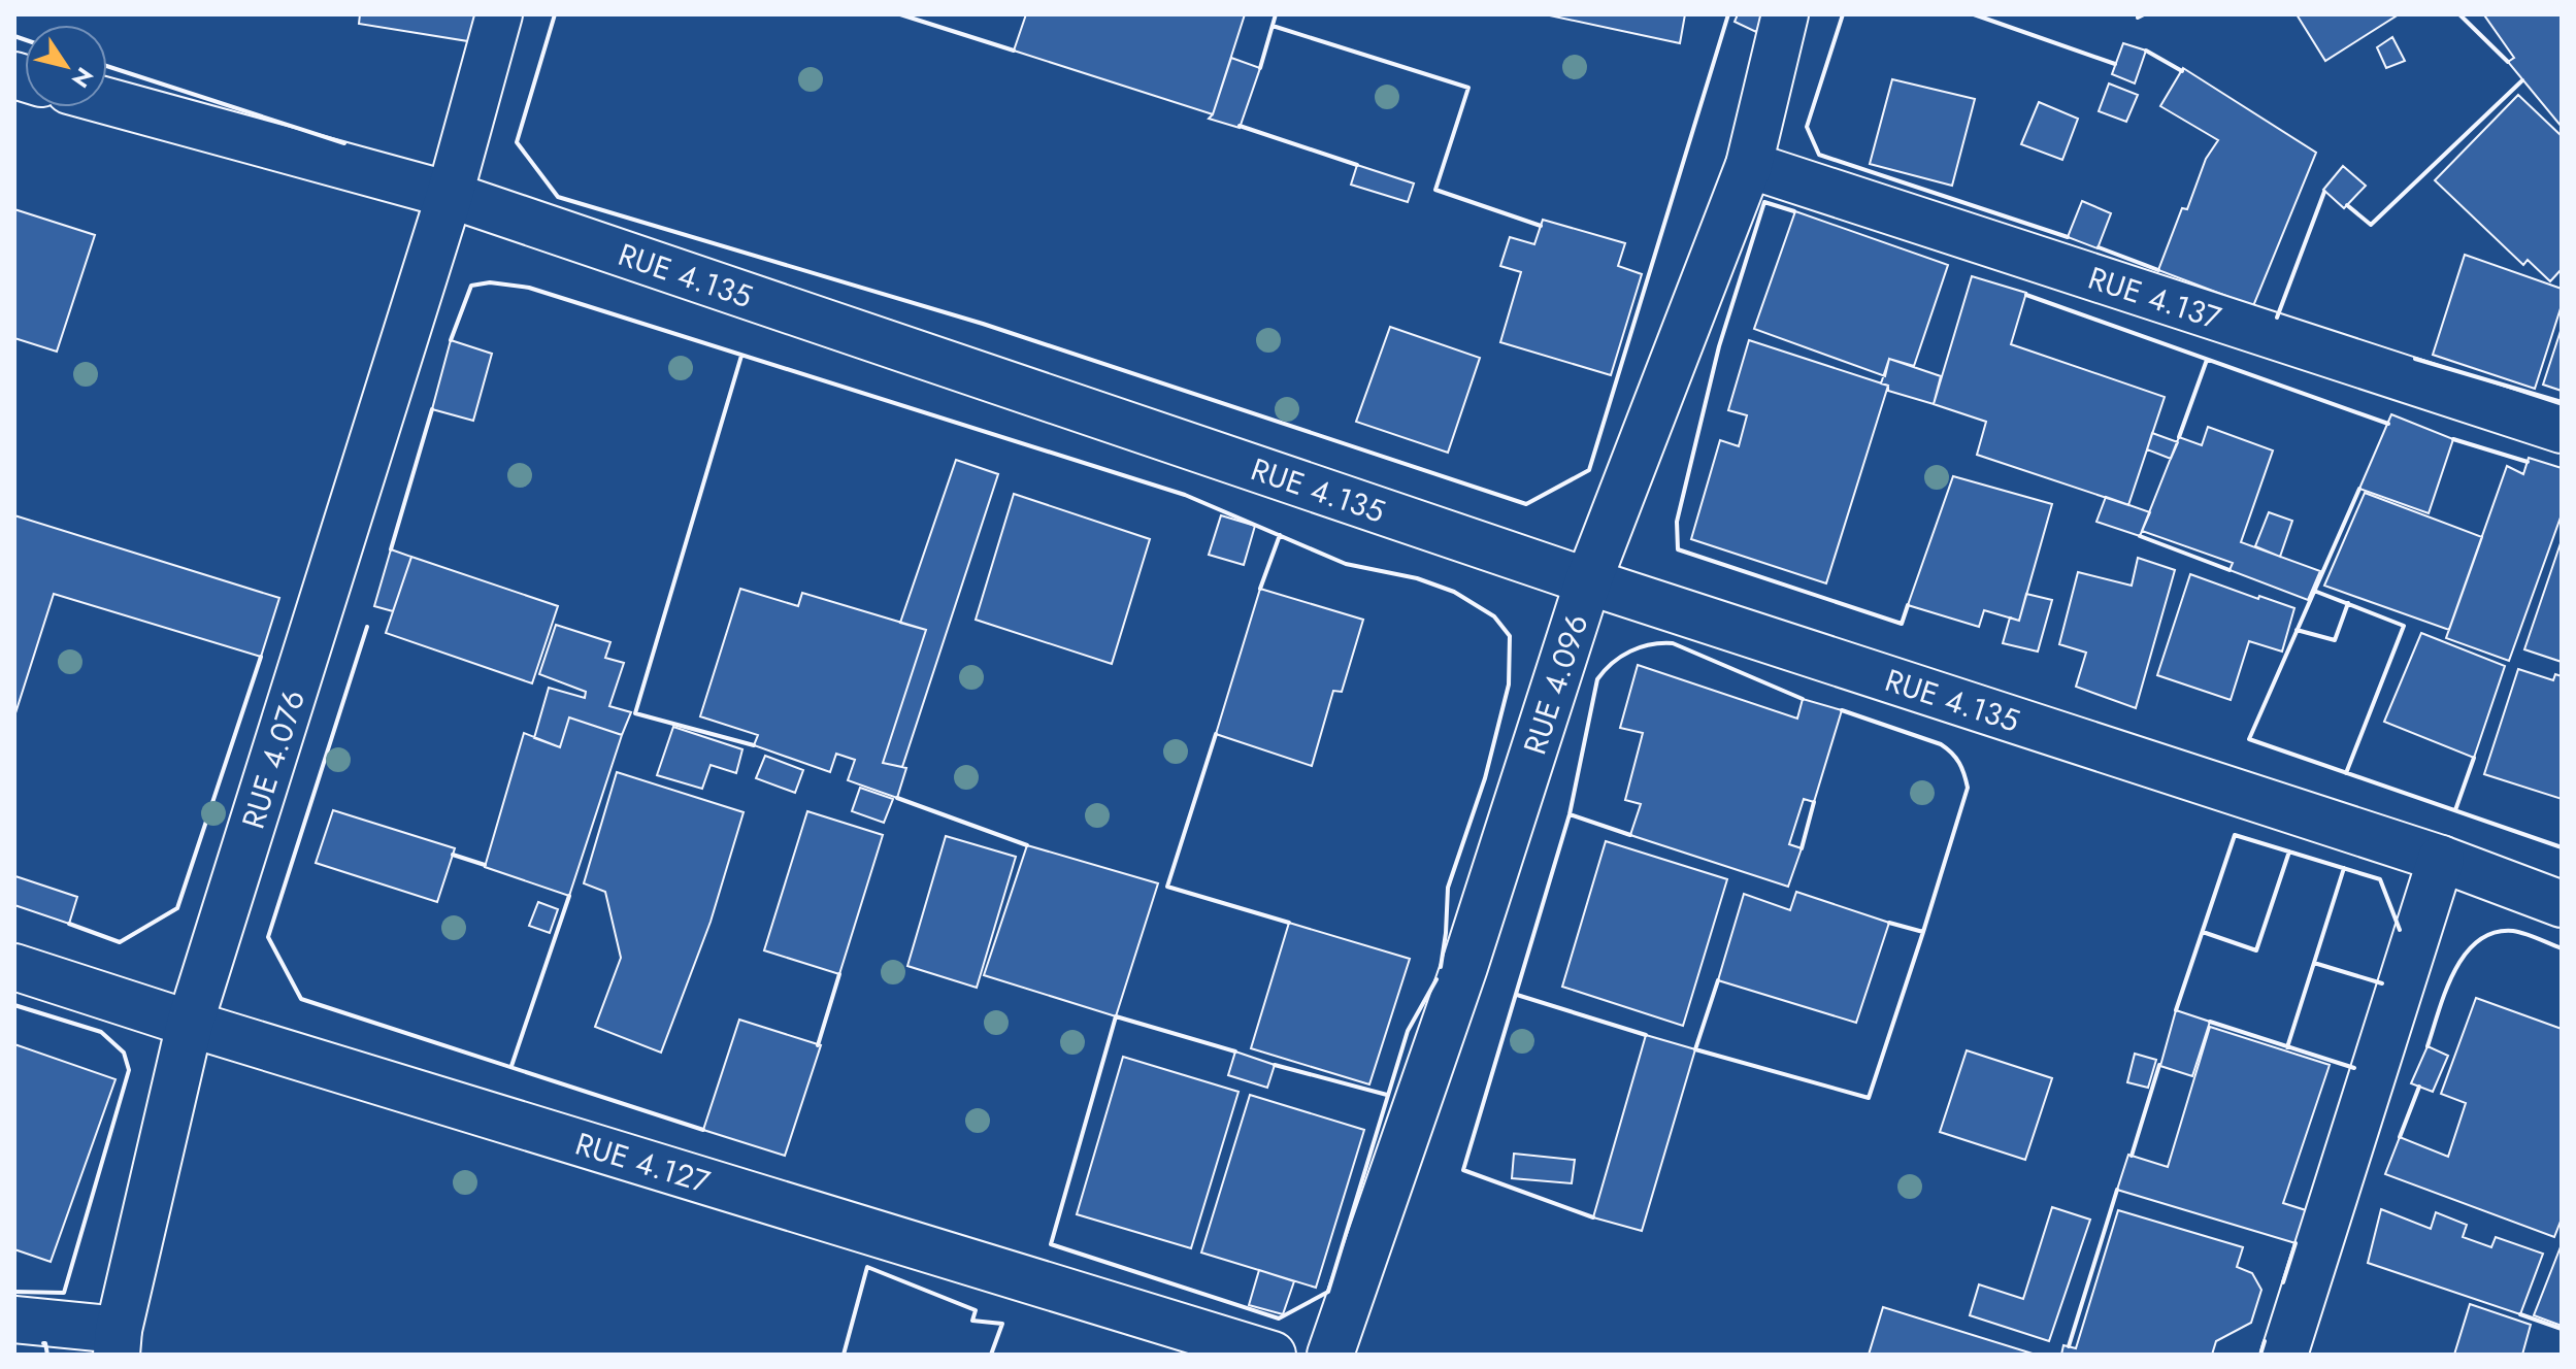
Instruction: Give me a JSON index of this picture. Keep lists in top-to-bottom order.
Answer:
{
  "streets": {
    "street": [
      "RUE 4.135",
      "RUE 4.137",
      "RUE 4.096",
      "RUE 4.076",
      "RUE 4.127"
    ]
  },
  "crossings": [
    ["RUE 4.135", "RUE 4.096"],
    ["RUE 4.135", "RUE 4.076"],
    ["RUE 4.137", "RUE 4.096"],
    ["RUE 4.076", "RUE 4.127"]
  ],
  "north": "bottom right"
}
